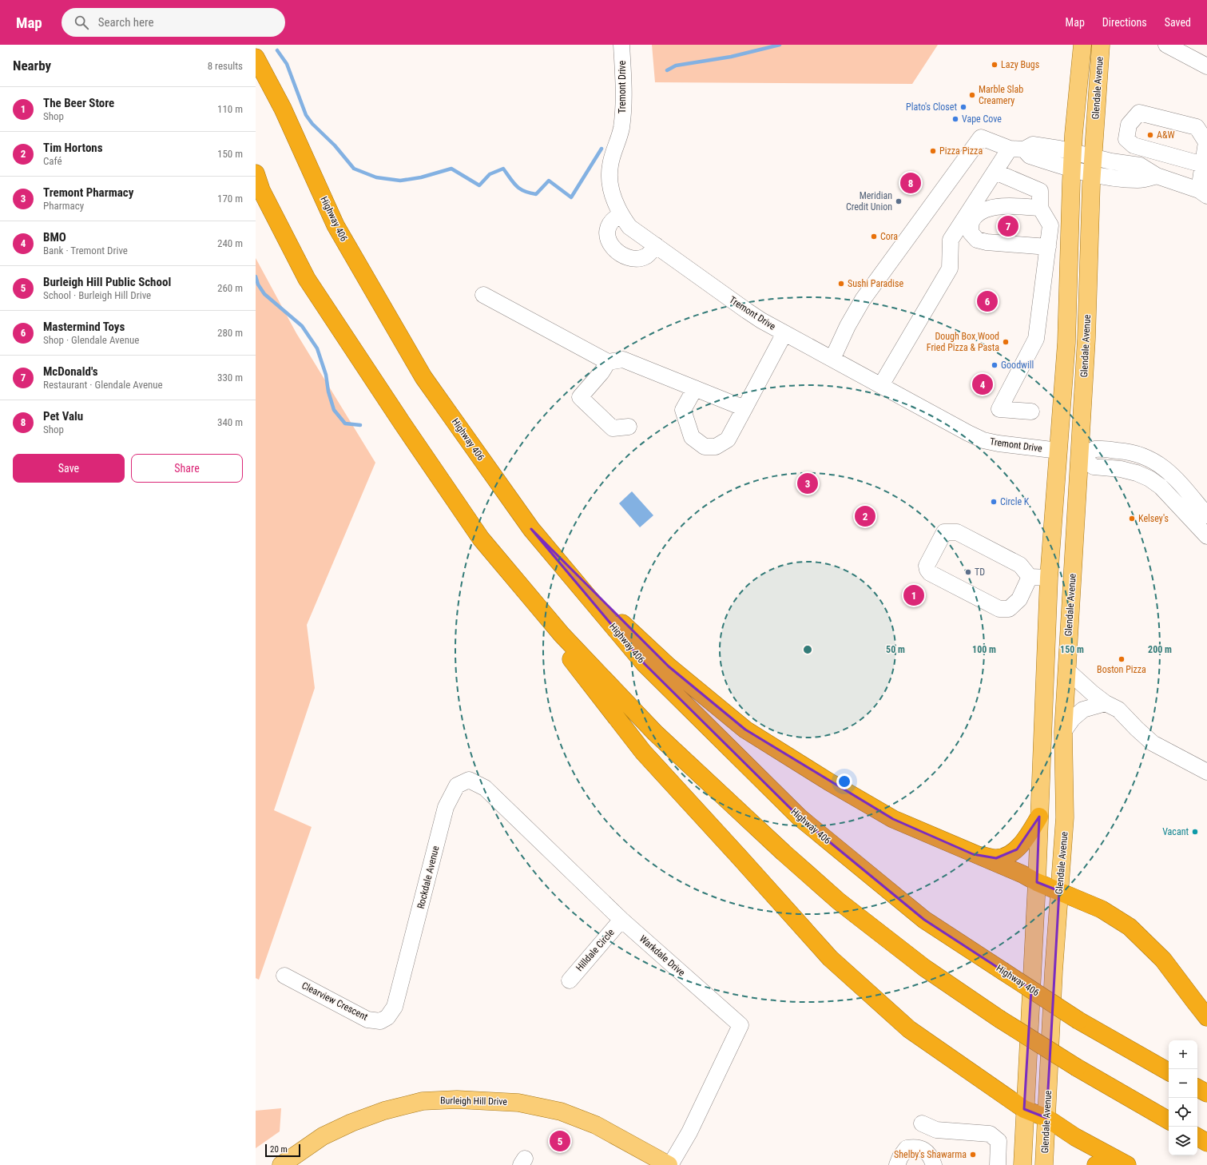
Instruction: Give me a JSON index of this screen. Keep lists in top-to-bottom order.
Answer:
{
  "streets": {
    "highway": ["Highway 406"],
    "main road": ["Glendale Avenue", "Burleigh Hill Drive"],
    "street": [
      "Tremont Drive",
      "Rockdale Avenue",
      "Hilldale Circle",
      "Warkdale Drive",
      "Clearview Crescent"
    ]
  },
  "crossings": [
    ["Tremont Drive", "Glendale Avenue"],
    ["Rockdale Avenue", "Warkdale Drive"],
    ["Rockdale Avenue", "Clearview Crescent"],
    ["Hilldale Circle", "Warkdale Drive"],
    ["Warkdale Drive", "Burleigh Hill Drive"]
  ],
  "places": [
    "Lazy Bugs",
    "Marble Slab Creamery",
    "Plato's Closet",
    "Vape Cove",
    "A&W",
    "Pizza Pizza",
    "Meridian Credit Union",
    "Cora",
    "Sushi Paradise",
    "Dough Box Wood Fried Pizza & Pasta",
    "Goodwill",
    "Circle K",
    "Kelsey's",
    "TD",
    "Boston Pizza",
    "Vacant",
    "Shelby's Shawarma"
  ],
  "scale_bar": "20 m",
  "page": {
    "header": "Map",
    "search": "Search here",
    "nav": ["Map", "Directions", "Saved"],
    "heading": ["Nearby", "8 results"],
    "list": [
      {
        "mark": "1",
        "name": "The Beer Store",
        "note": "Shop",
        "value": "110 m"
      },
      {
        "mark": "2",
        "name": "Tim Hortons",
        "note": "Café",
        "value": "150 m"
      },
      {
        "mark": "3",
        "name": "Tremont Pharmacy",
        "note": "Pharmacy",
        "value": "170 m"
      },
      {
        "mark": "4",
        "name": "BMO",
        "note": "Bank · Tremont Drive",
        "value": "240 m"
      },
      {
        "mark": "5",
        "name": "Burleigh Hill Public School",
        "note": "School · Burleigh Hill Drive",
        "value": "260 m"
      },
      {
        "mark": "6",
        "name": "Mastermind Toys",
        "note": "Shop · Glendale Avenue",
        "value": "280 m"
      },
      {
        "mark": "7",
        "name": "McDonald's",
        "note": "Restaurant · Glendale Avenue",
        "value": "330 m"
      },
      {
        "mark": "8",
        "name": "Pet Valu",
        "note": "Shop",
        "value": "340 m"
      }
    ],
    "pins": [
      "8",
      "7",
      "6",
      "4",
      "3",
      "2",
      "1",
      "5"
    ],
    "buttons": ["Save", "Share"],
    "map_buttons": ["+", "−"],
    "scale": "20 m"
  },
  "rings": [
    "50 m",
    "100 m",
    "150 m",
    "200 m"
  ]
}
